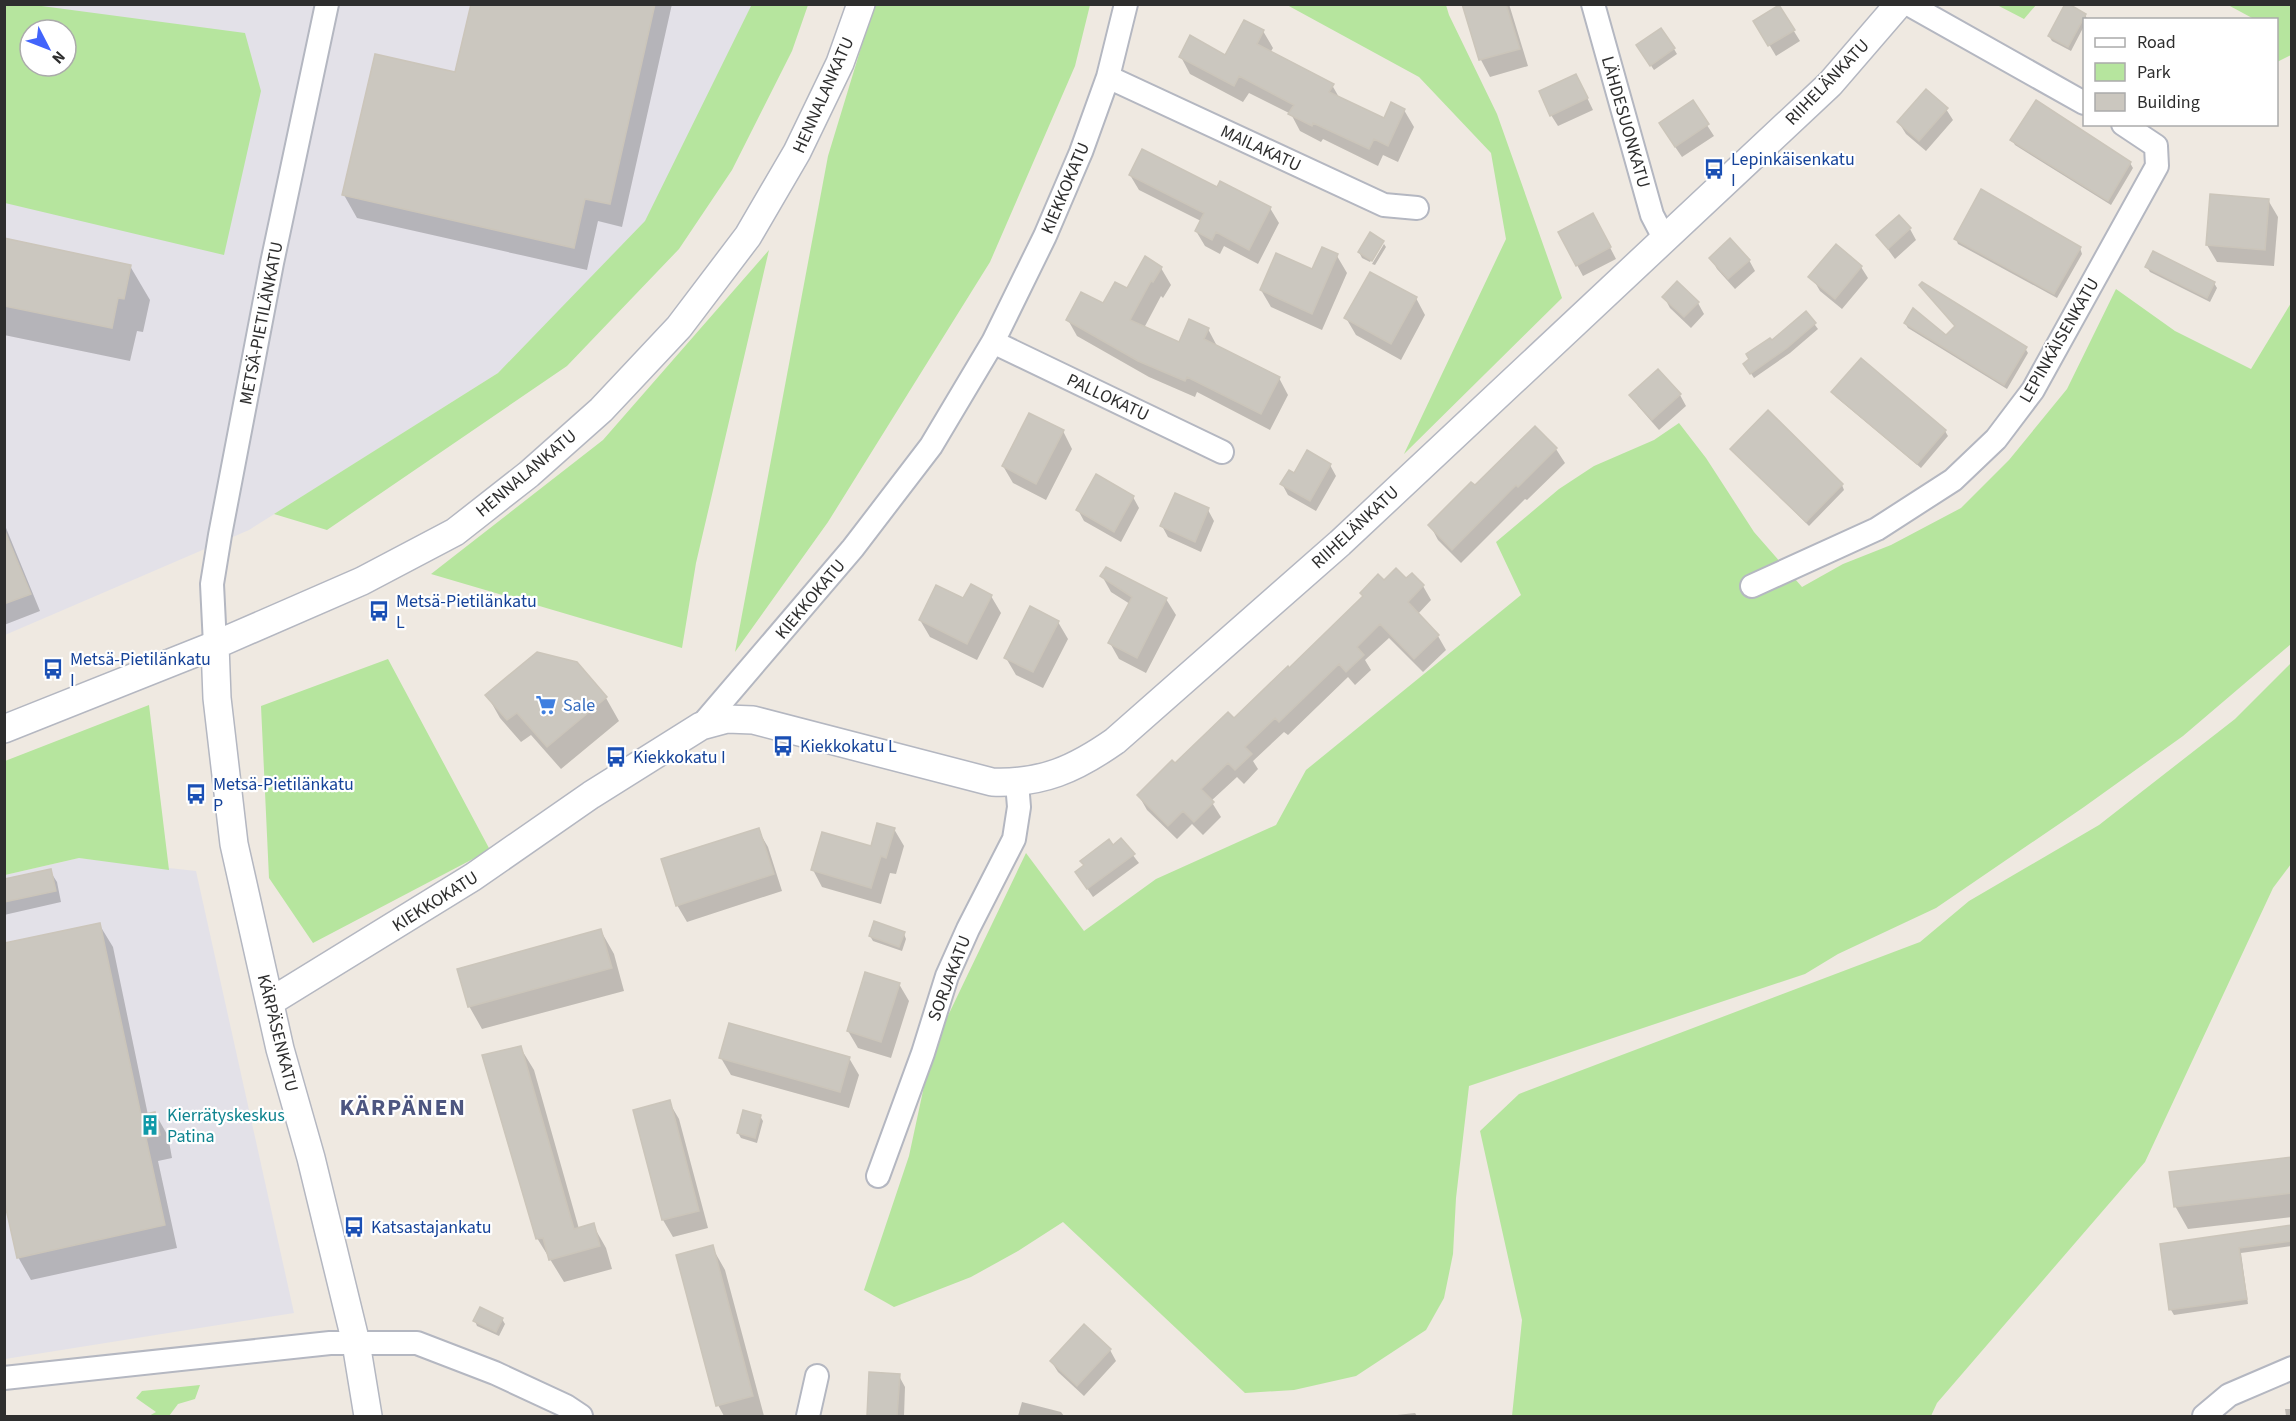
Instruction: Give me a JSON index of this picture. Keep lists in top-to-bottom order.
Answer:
{
  "streets": {
    "street": [
      "RIIHELÄNKATU",
      "HENNALANKATU",
      "LÄHDESUONKATU",
      "MAILAKATU",
      "KIEKKOKATU",
      "METSÄ-PIETILÄNKATU",
      "LEPINKÄISENKATU",
      "PALLOKATU",
      "SORJAKATU",
      "KÄRPÄSENKATU"
    ]
  },
  "crossings": [
    ["RIIHELÄNKATU", "LÄHDESUONKATU"],
    ["RIIHELÄNKATU", "KIEKKOKATU"],
    ["RIIHELÄNKATU", "SORJAKATU"],
    ["HENNALANKATU", "METSÄ-PIETILÄNKATU"],
    ["HENNALANKATU", "KÄRPÄSENKATU"],
    ["MAILAKATU", "KIEKKOKATU"],
    ["KIEKKOKATU", "PALLOKATU"],
    ["KIEKKOKATU", "KÄRPÄSENKATU"],
    ["METSÄ-PIETILÄNKATU", "KÄRPÄSENKATU"]
  ],
  "districts": ["KÄRPÄNEN"],
  "places": {
    "bus stop": [
      "Lepinkäisenkatu I",
      "Metsä-Pietilänkatu L",
      "Metsä-Pietilänkatu I",
      "Kiekkokatu L",
      "Kiekkokatu I",
      "Metsä-Pietilänkatu P",
      "Katsastajankatu"
    ],
    "supermarket": ["Sale"],
    "building": ["Kierrätyskeskus Patina"]
  },
  "legend": ["Road", "Park", "Building"],
  "north": "bottom right"
}
